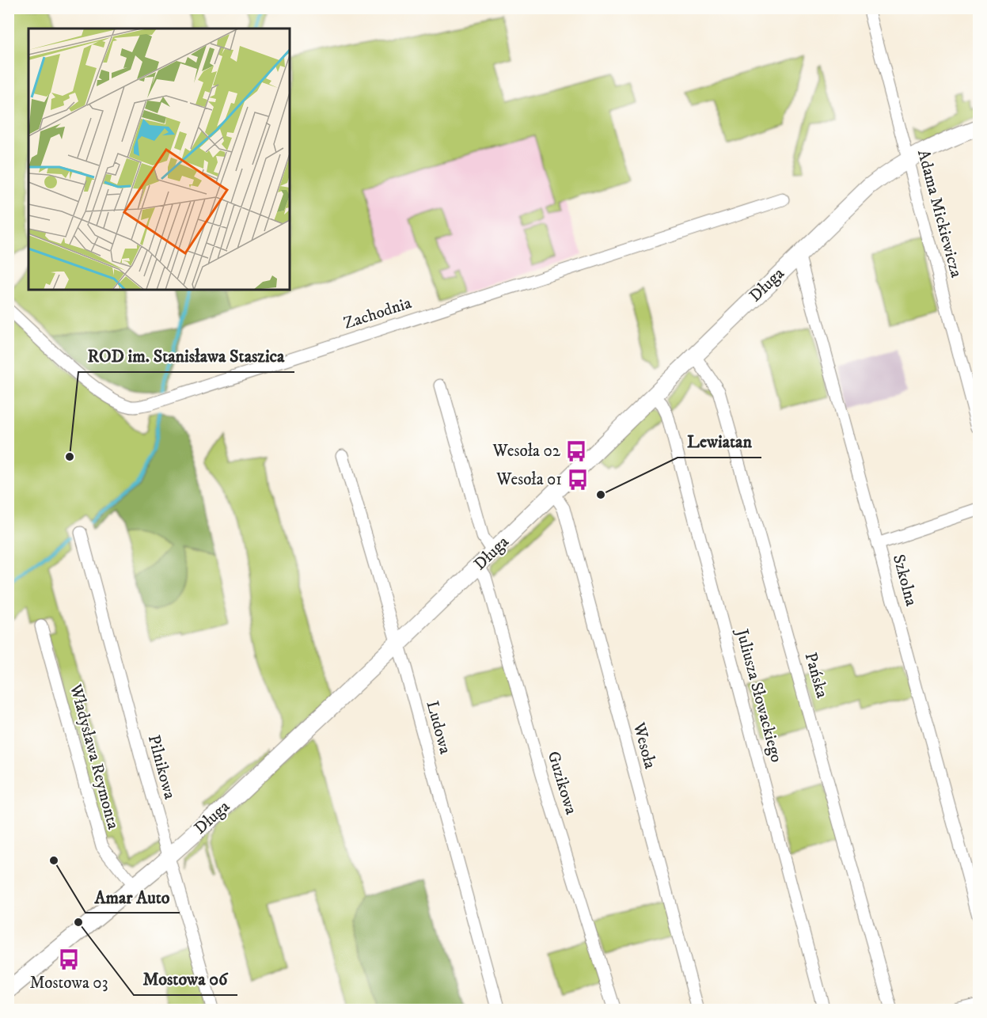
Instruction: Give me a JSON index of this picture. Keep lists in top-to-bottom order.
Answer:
{
  "streets": {
    "street": [
      "Adama Mickiewicza",
      "Długa",
      "Zachodnia",
      "Szkolna",
      "Pańska",
      "Juliusza Słowackiego",
      "Ludowa",
      "Wesoła",
      "Władysława Reymonta",
      "Pilnikowa",
      "Guzikowa"
    ]
  },
  "crossings": [
    ["Adama Mickiewicza", "Długa"],
    ["Długa", "Szkolna"],
    ["Długa", "Pańska"],
    ["Długa", "Juliusza Słowackiego"],
    ["Długa", "Ludowa"],
    ["Długa", "Wesoła"],
    ["Długa", "Władysława Reymonta"],
    ["Długa", "Pilnikowa"],
    ["Długa", "Guzikowa"]
  ],
  "places": {
    "bus stop": ["Wesoła 02", "Wesoła 01", "Mostowa 03"],
    "other": [
      "ROD im. Stanisława Staszica",
      "Lewiatan",
      "Amar Auto",
      "Mostowa 06"
    ]
  }
}
